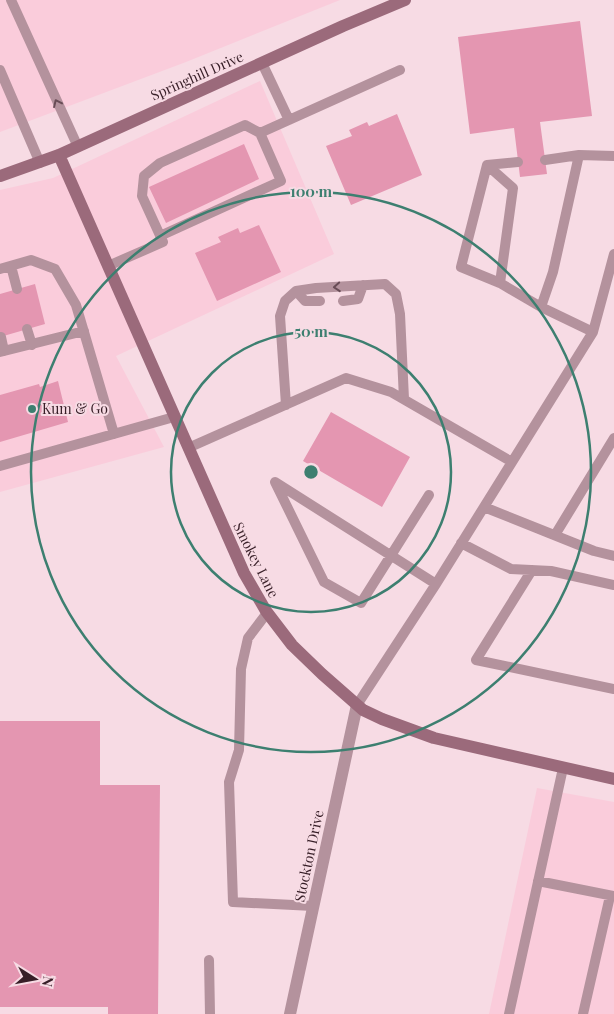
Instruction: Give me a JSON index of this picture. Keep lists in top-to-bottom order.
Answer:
{
  "streets": {
    "street": ["Springhill Drive", "Smokey Lane", "Stockton Drive"]
  },
  "crossings": [
    ["Springhill Drive", "Smokey Lane"],
    ["Smokey Lane", "Stockton Drive"]
  ],
  "places": ["Kum & Go"],
  "north": "right",
  "rings": ["100 m", "50 m"]
}
